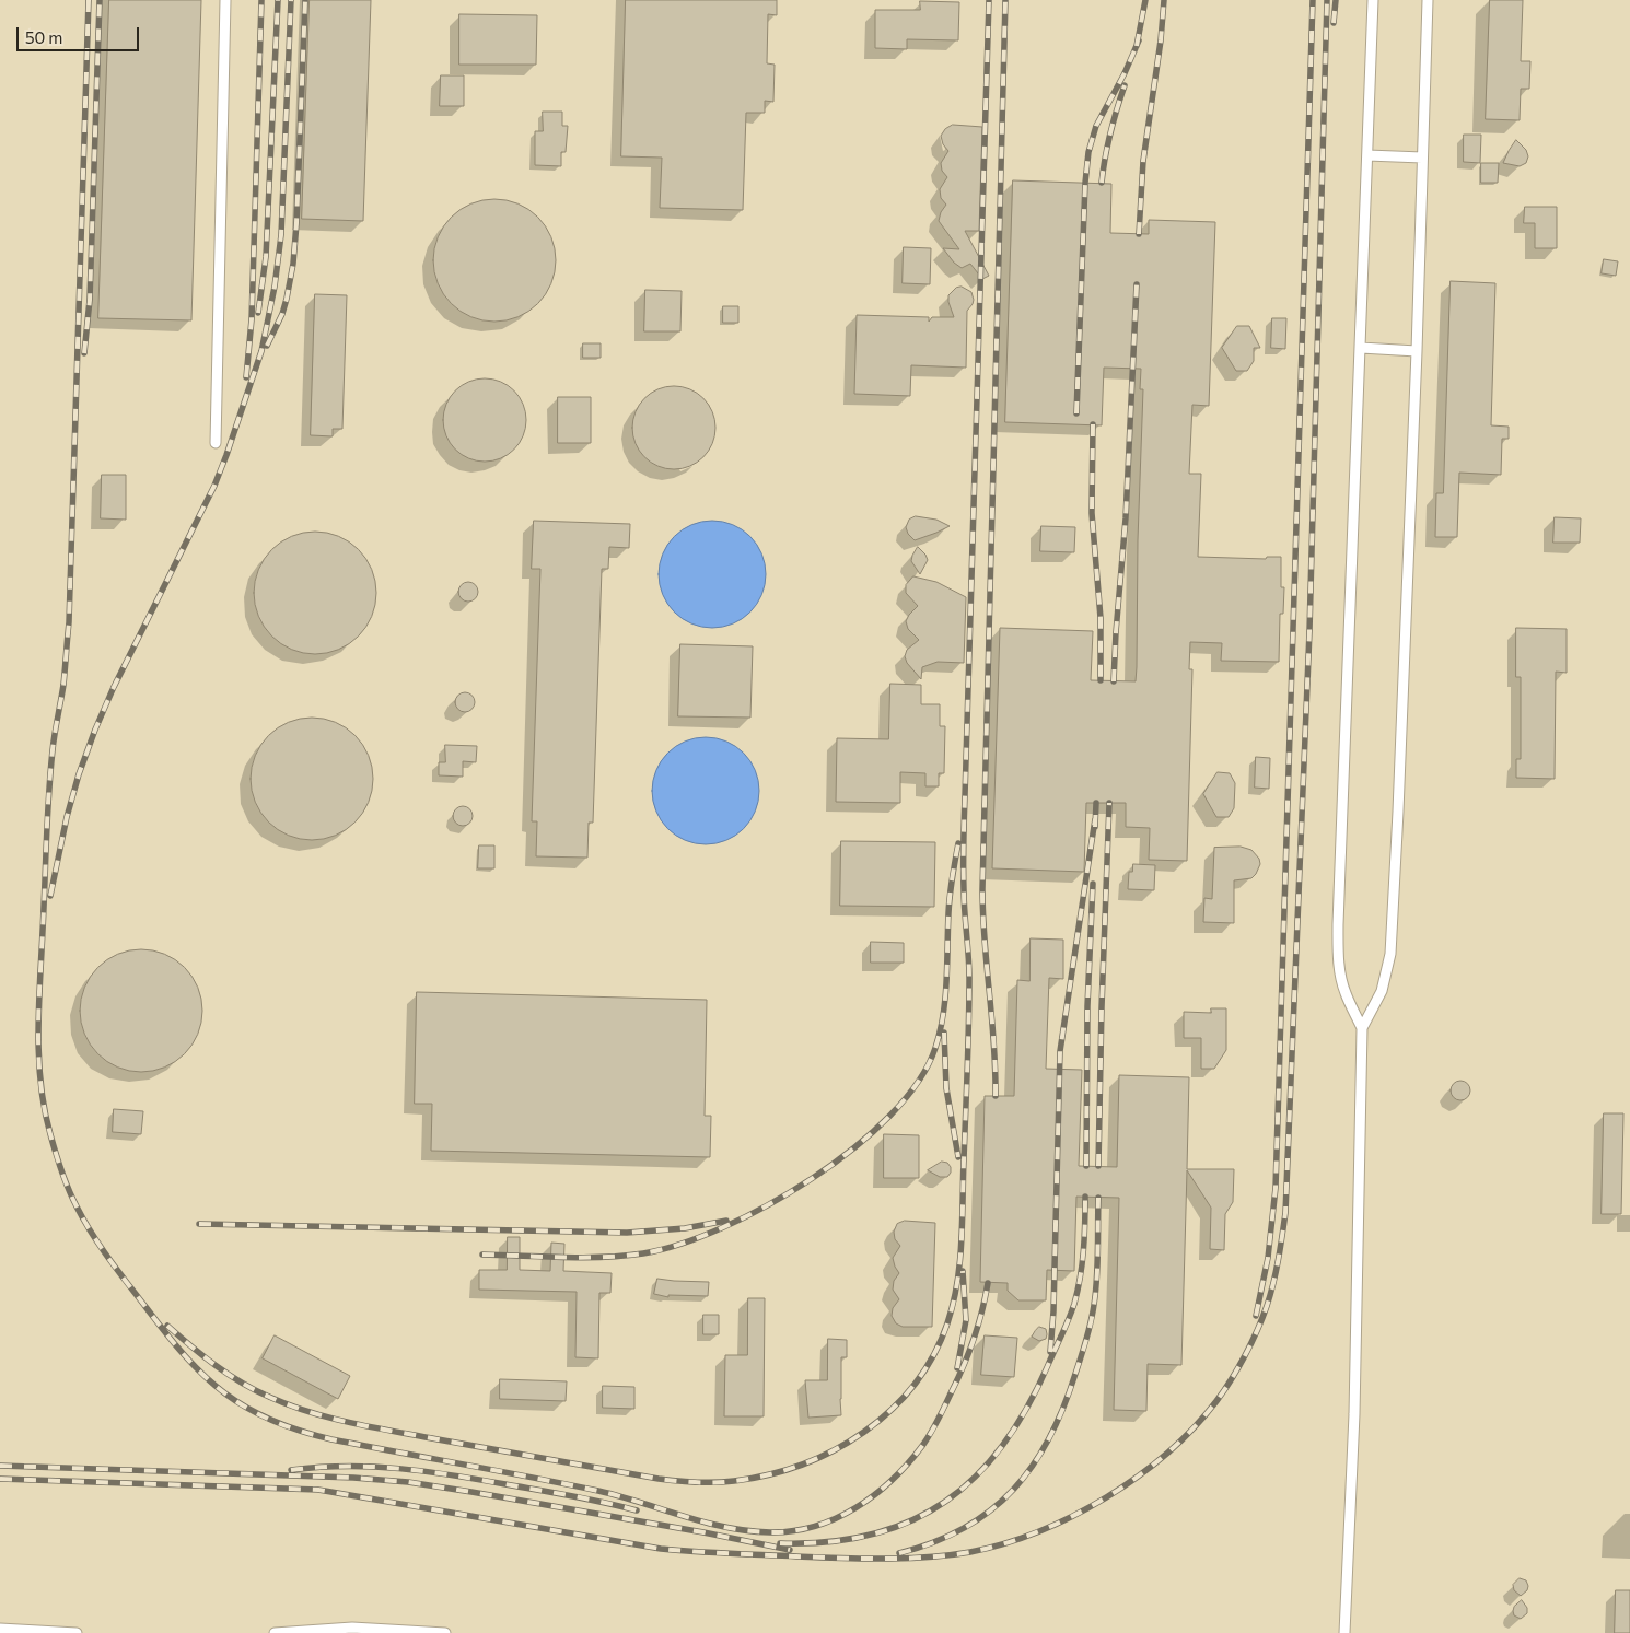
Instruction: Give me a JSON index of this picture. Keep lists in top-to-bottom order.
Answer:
{
  "scale_bar": "50 m"
}
